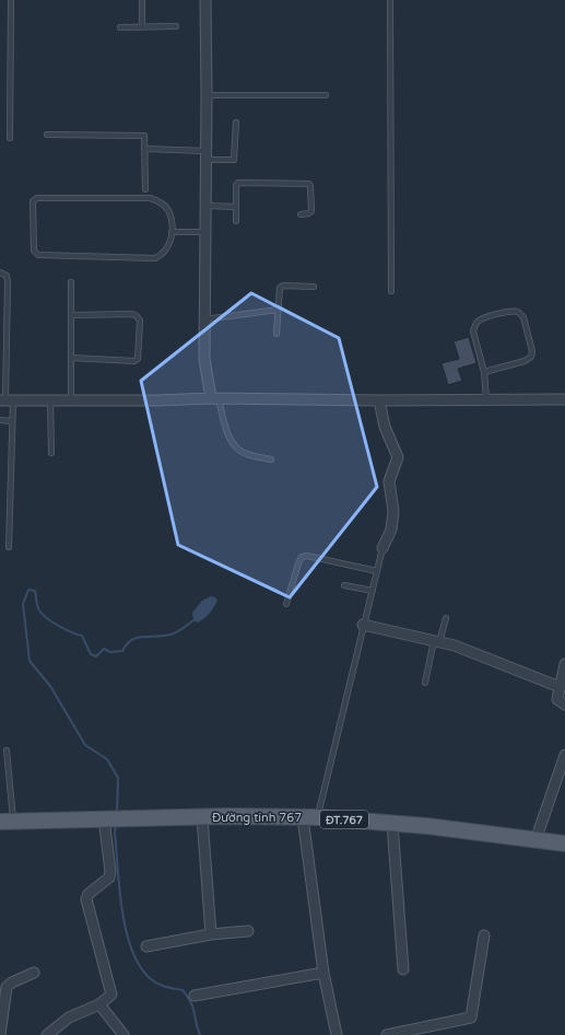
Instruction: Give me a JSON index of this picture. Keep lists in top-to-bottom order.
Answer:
{
  "streets": {
    "main road": ["Đường tỉnh 767", "ĐT.767"]
  }
}
